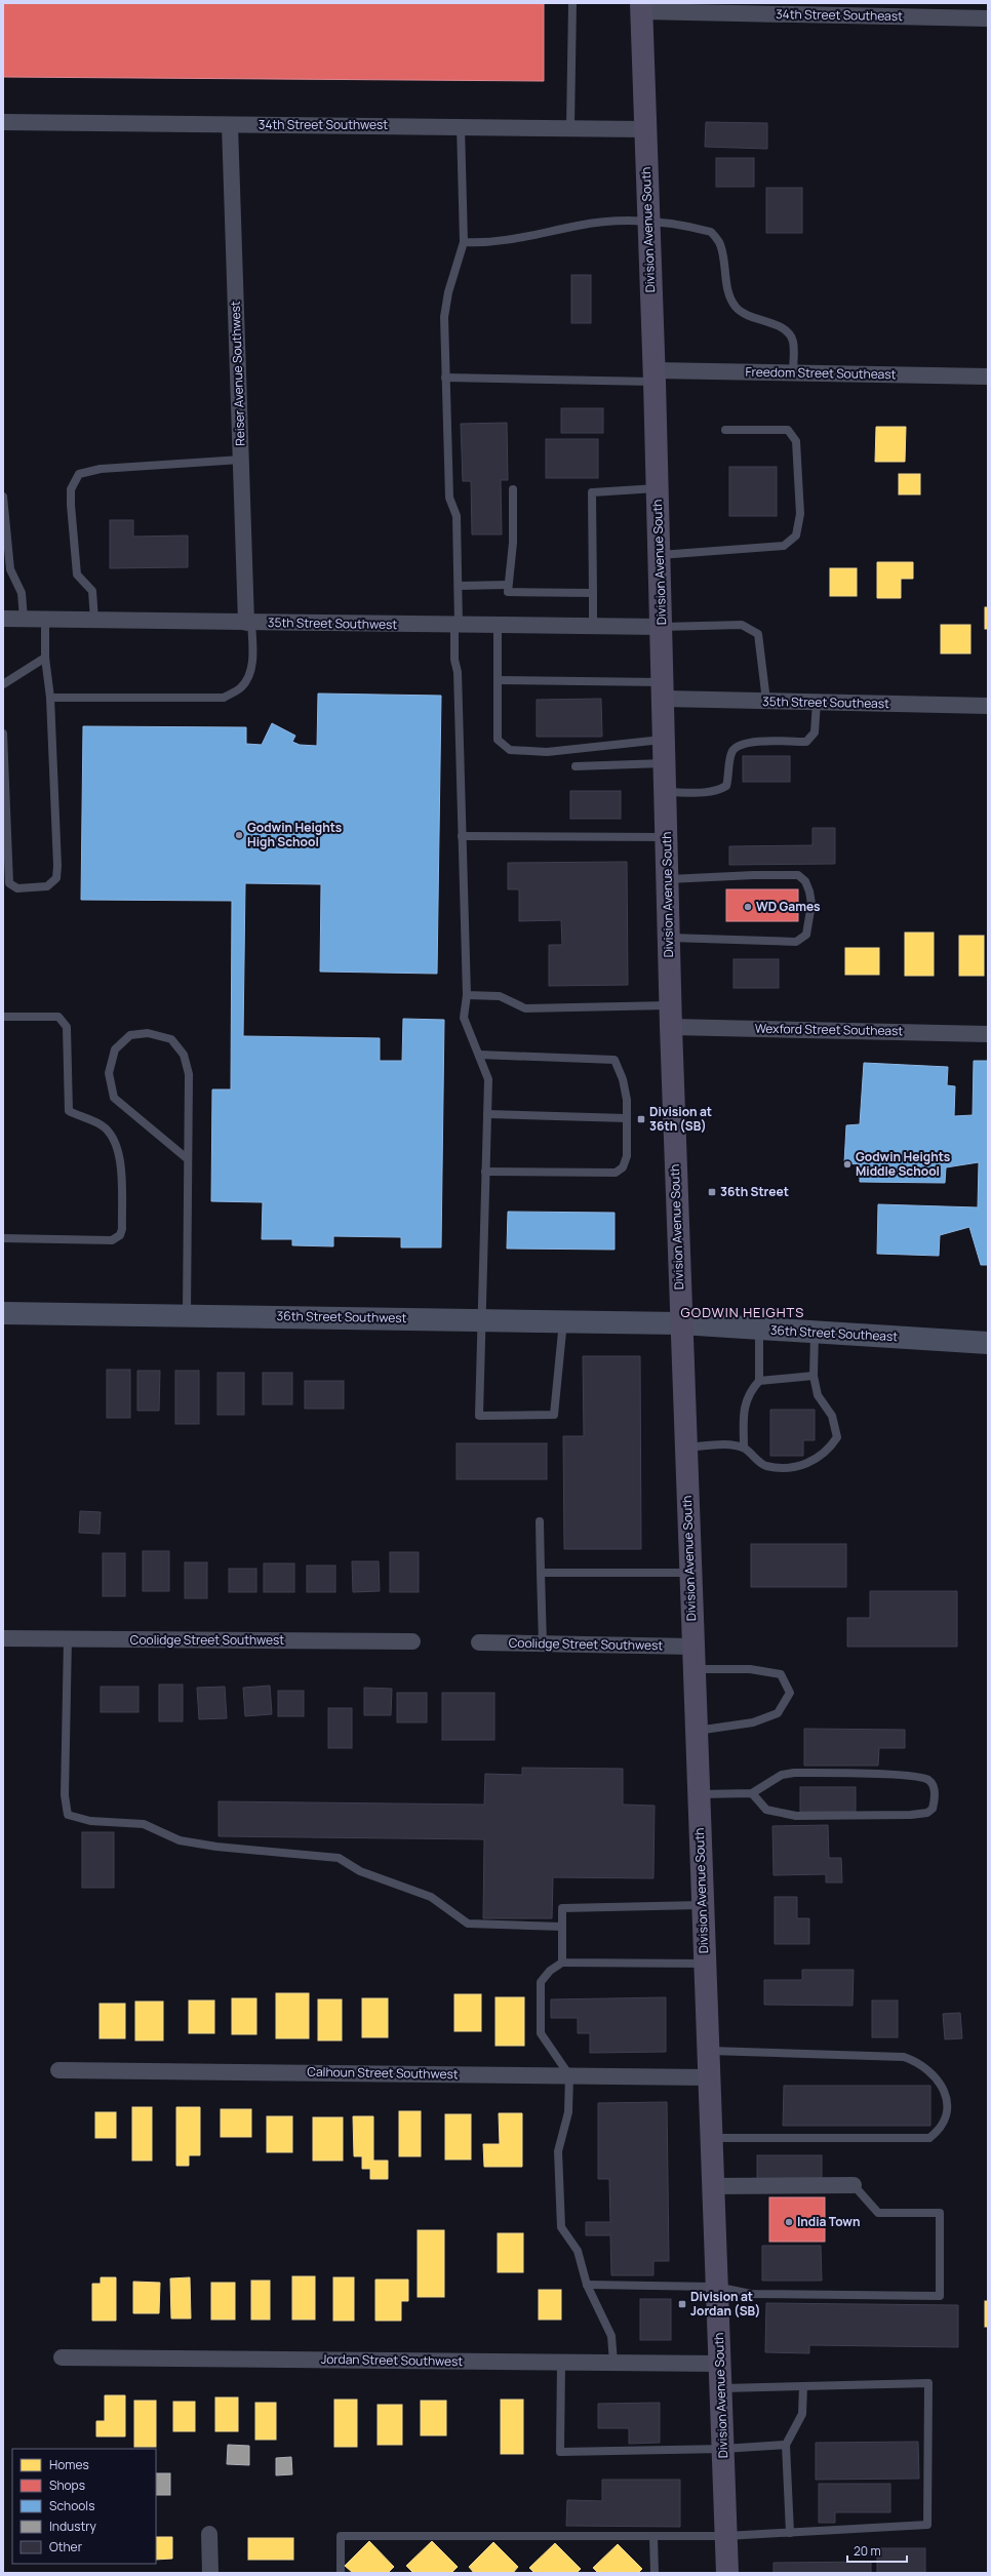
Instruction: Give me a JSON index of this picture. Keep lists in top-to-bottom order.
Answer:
{
  "streets": {
    "main road": ["Division Avenue South"],
    "street": [
      "34th Street Southeast",
      "34th Street Southwest",
      "Reiser Avenue Southwest",
      "Freedom Street Southeast",
      "35th Street Southwest",
      "35th Street Southeast",
      "Wexford Street Southeast",
      "36th Street Southwest",
      "36th Street Southeast",
      "Coolidge Street Southwest",
      "Calhoun Street Southwest",
      "Jordan Street Southwest"
    ]
  },
  "crossings": [
    ["34th Street Southeast", "Division Avenue South"],
    ["34th Street Southwest", "Division Avenue South"],
    ["34th Street Southwest", "Reiser Avenue Southwest"],
    ["Division Avenue South", "Freedom Street Southeast"],
    ["Division Avenue South", "35th Street Southwest"],
    ["Division Avenue South", "35th Street Southeast"],
    ["Division Avenue South", "Wexford Street Southeast"],
    ["Division Avenue South", "36th Street Southwest"],
    ["Division Avenue South", "36th Street Southeast"],
    ["Division Avenue South", "Coolidge Street Southwest"],
    ["Division Avenue South", "Calhoun Street Southwest"],
    ["Division Avenue South", "Jordan Street Southwest"],
    ["Reiser Avenue Southwest", "35th Street Southwest"],
    ["36th Street Southwest", "36th Street Southeast"]
  ],
  "districts": ["GODWIN HEIGHTS"],
  "places": {
    "other": [
      "Godwin Heights High School",
      "WD Games",
      "Godwin Heights Middle School",
      "India Town"
    ],
    "transit": ["Division at 36th (SB)", "36th Street", "Division at Jordan (SB)"]
  },
  "legend": [
    "Homes",
    "Shops",
    "Schools",
    "Industry",
    "Other"
  ],
  "scale_bar": "20 m"
}
